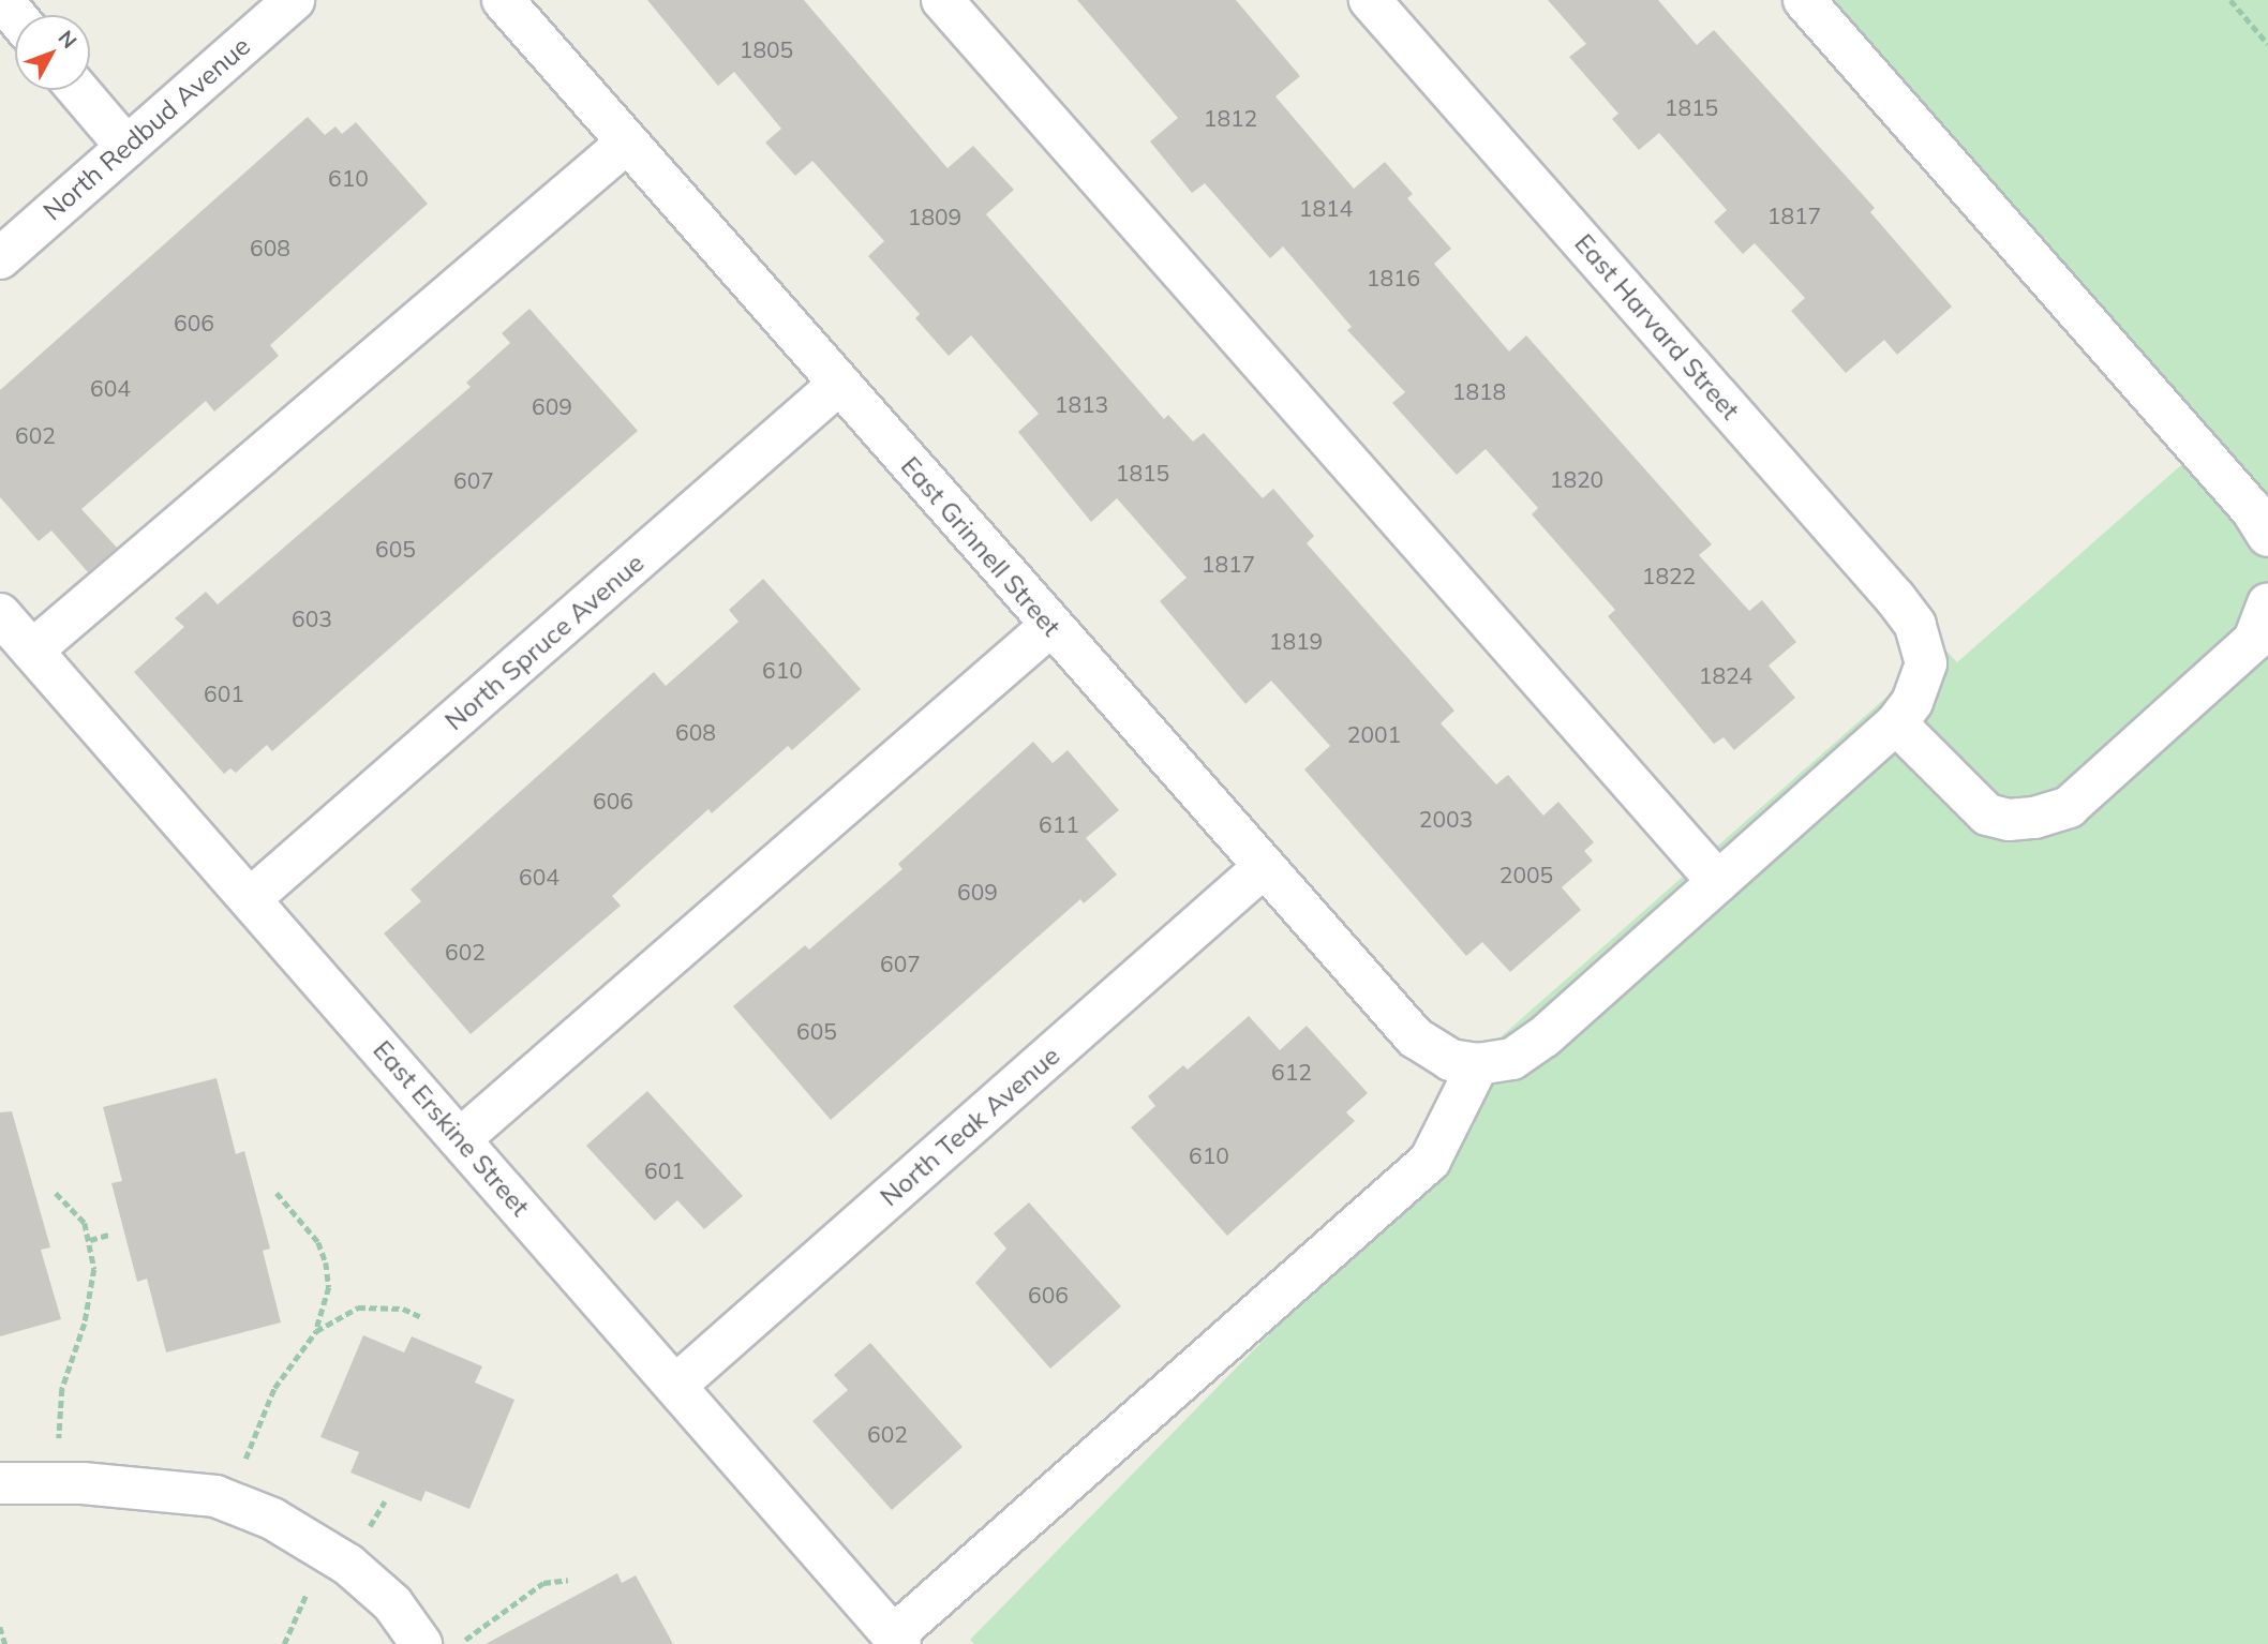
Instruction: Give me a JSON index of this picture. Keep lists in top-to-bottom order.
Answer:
{
  "streets": {
    "street": [
      "North Redbud Avenue",
      "East Harvard Street",
      "East Grinnell Street",
      "North Spruce Avenue",
      "North Teak Avenue",
      "East Erskine Street"
    ]
  },
  "crossings": [
    ["East Grinnell Street", "North Spruce Avenue"],
    ["East Grinnell Street", "North Teak Avenue"],
    ["North Spruce Avenue", "East Erskine Street"],
    ["North Teak Avenue", "East Erskine Street"]
  ],
  "house_numbers": [
    "1805",
    "1815",
    "1812",
    "610",
    "1814",
    "1817",
    "1809",
    "608",
    "1816",
    "606",
    "604",
    "1818",
    "1813",
    "609",
    "602",
    "1815",
    "1820",
    "607",
    "605",
    "1817",
    "1822",
    "603",
    "1819",
    "610",
    "1824",
    "601",
    "608",
    "2001",
    "606",
    "2003",
    "611",
    "2005",
    "604",
    "609",
    "602",
    "607",
    "605",
    "612",
    "610",
    "601",
    "606",
    "602"
  ],
  "north": "top right"
}
